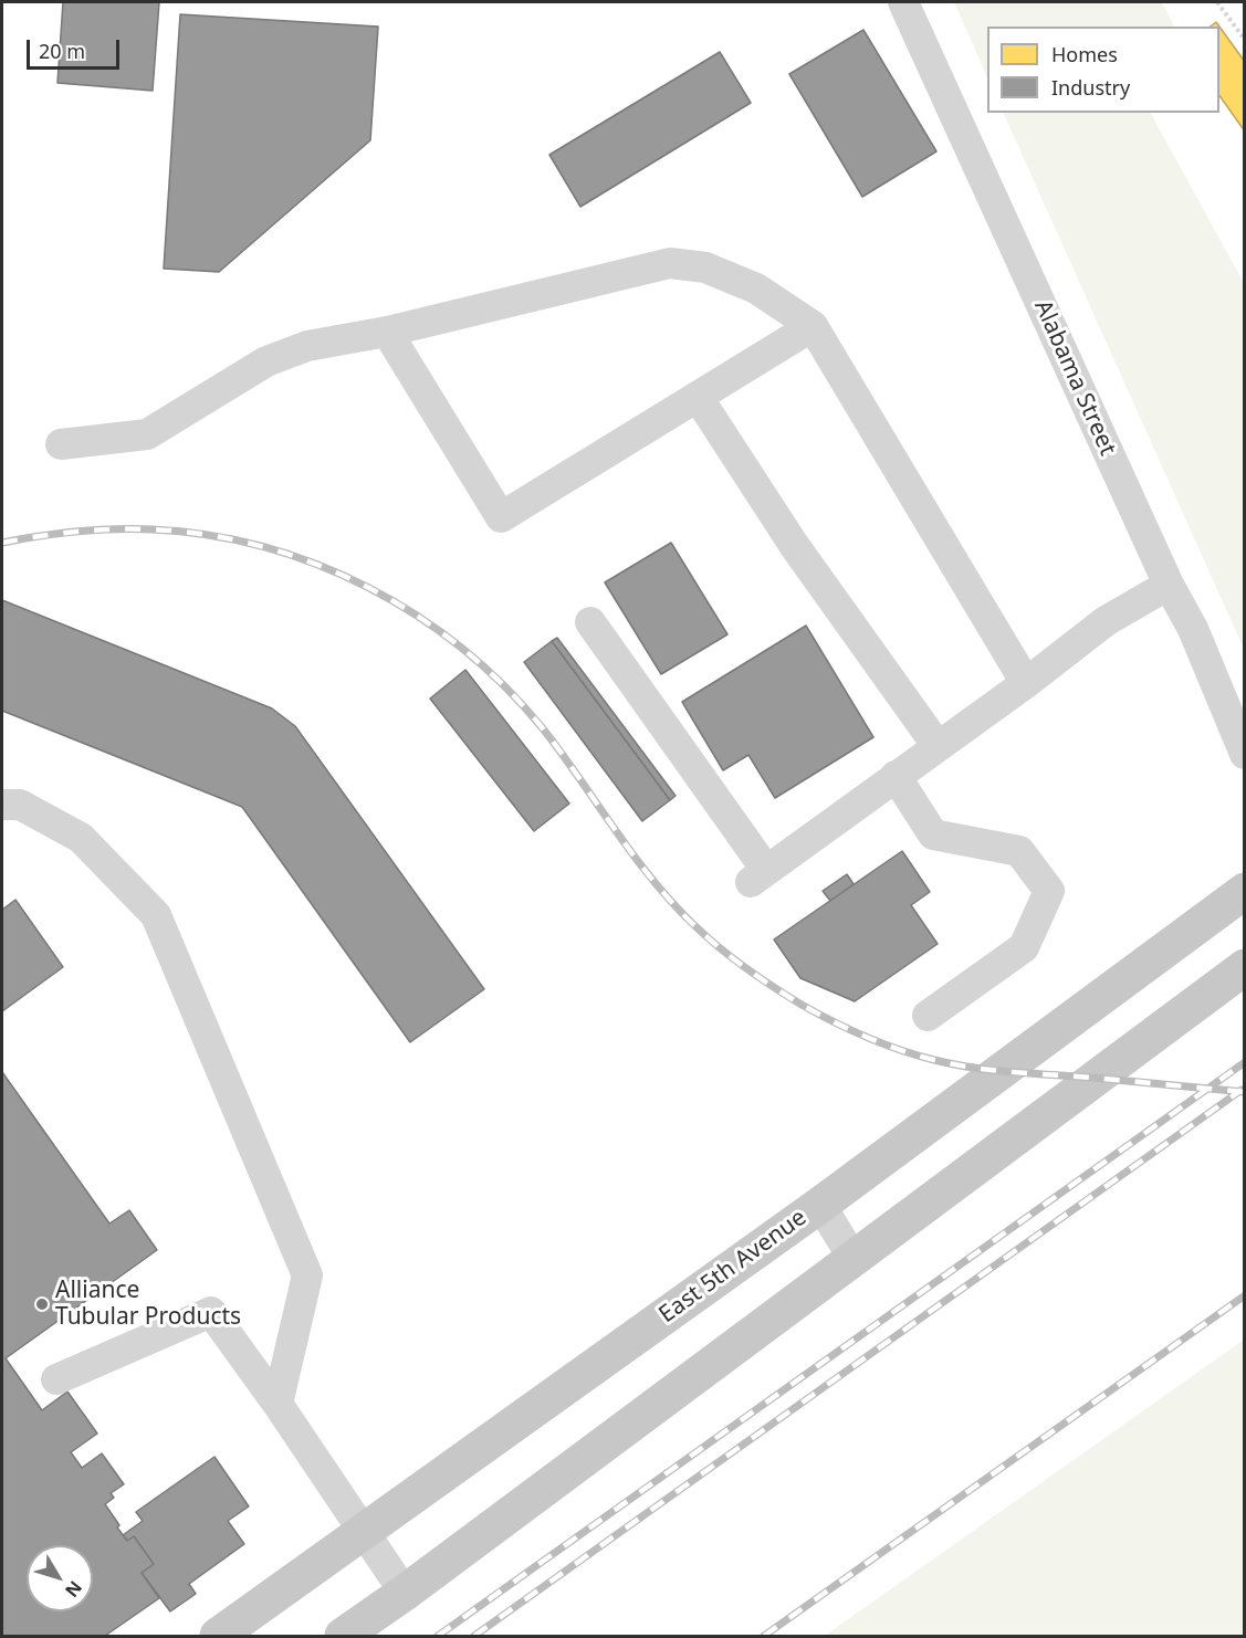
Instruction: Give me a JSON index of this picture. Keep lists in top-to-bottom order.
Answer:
{
  "streets": {
    "main road": ["East 5th Avenue"],
    "street": ["Alabama Street"]
  },
  "places": ["Alliance Tubular Products"],
  "legend": ["Homes", "Industry"],
  "scale_bar": "20 m",
  "north": "bottom right"
}
